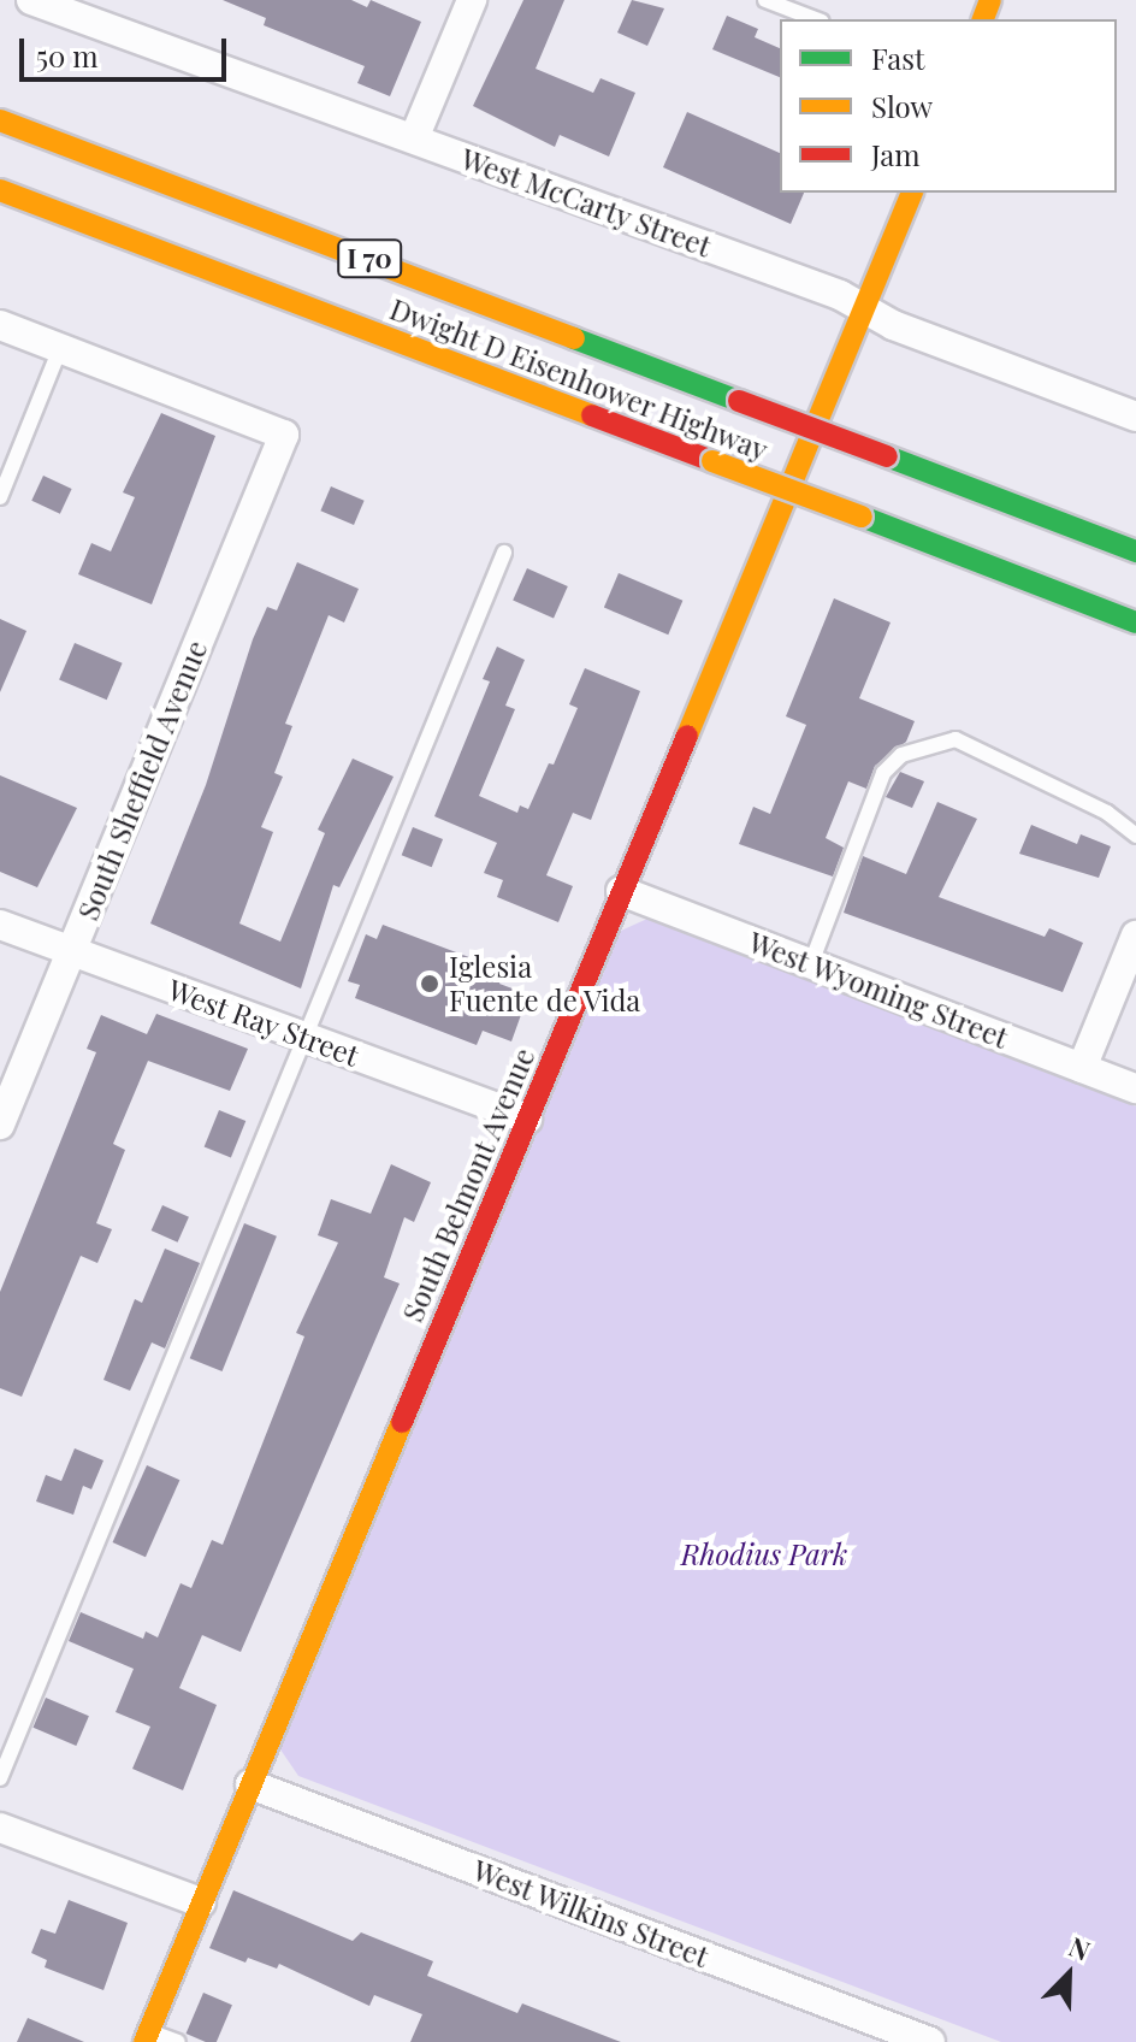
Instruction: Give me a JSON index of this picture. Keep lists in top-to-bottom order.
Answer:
{
  "streets": {
    "main road": ["I 70", "Dwight D Eisenhower Highway", "South Belmont Avenue"],
    "street": [
      "West McCarty Street",
      "South Sheffield Avenue",
      "West Wyoming Street",
      "West Ray Street",
      "West Wilkins Street"
    ]
  },
  "crossings": [
    ["West McCarty Street", "South Belmont Avenue"],
    ["South Sheffield Avenue", "West Ray Street"],
    ["West Wyoming Street", "South Belmont Avenue"],
    ["West Ray Street", "South Belmont Avenue"],
    ["South Belmont Avenue", "West Wilkins Street"]
  ],
  "parks": ["Rhodius Park"],
  "places": ["Iglesia Fuente de Vida"],
  "legend": ["Fast", "Slow", "Jam"],
  "scale_bar": "50 m",
  "north": "top right"
}
